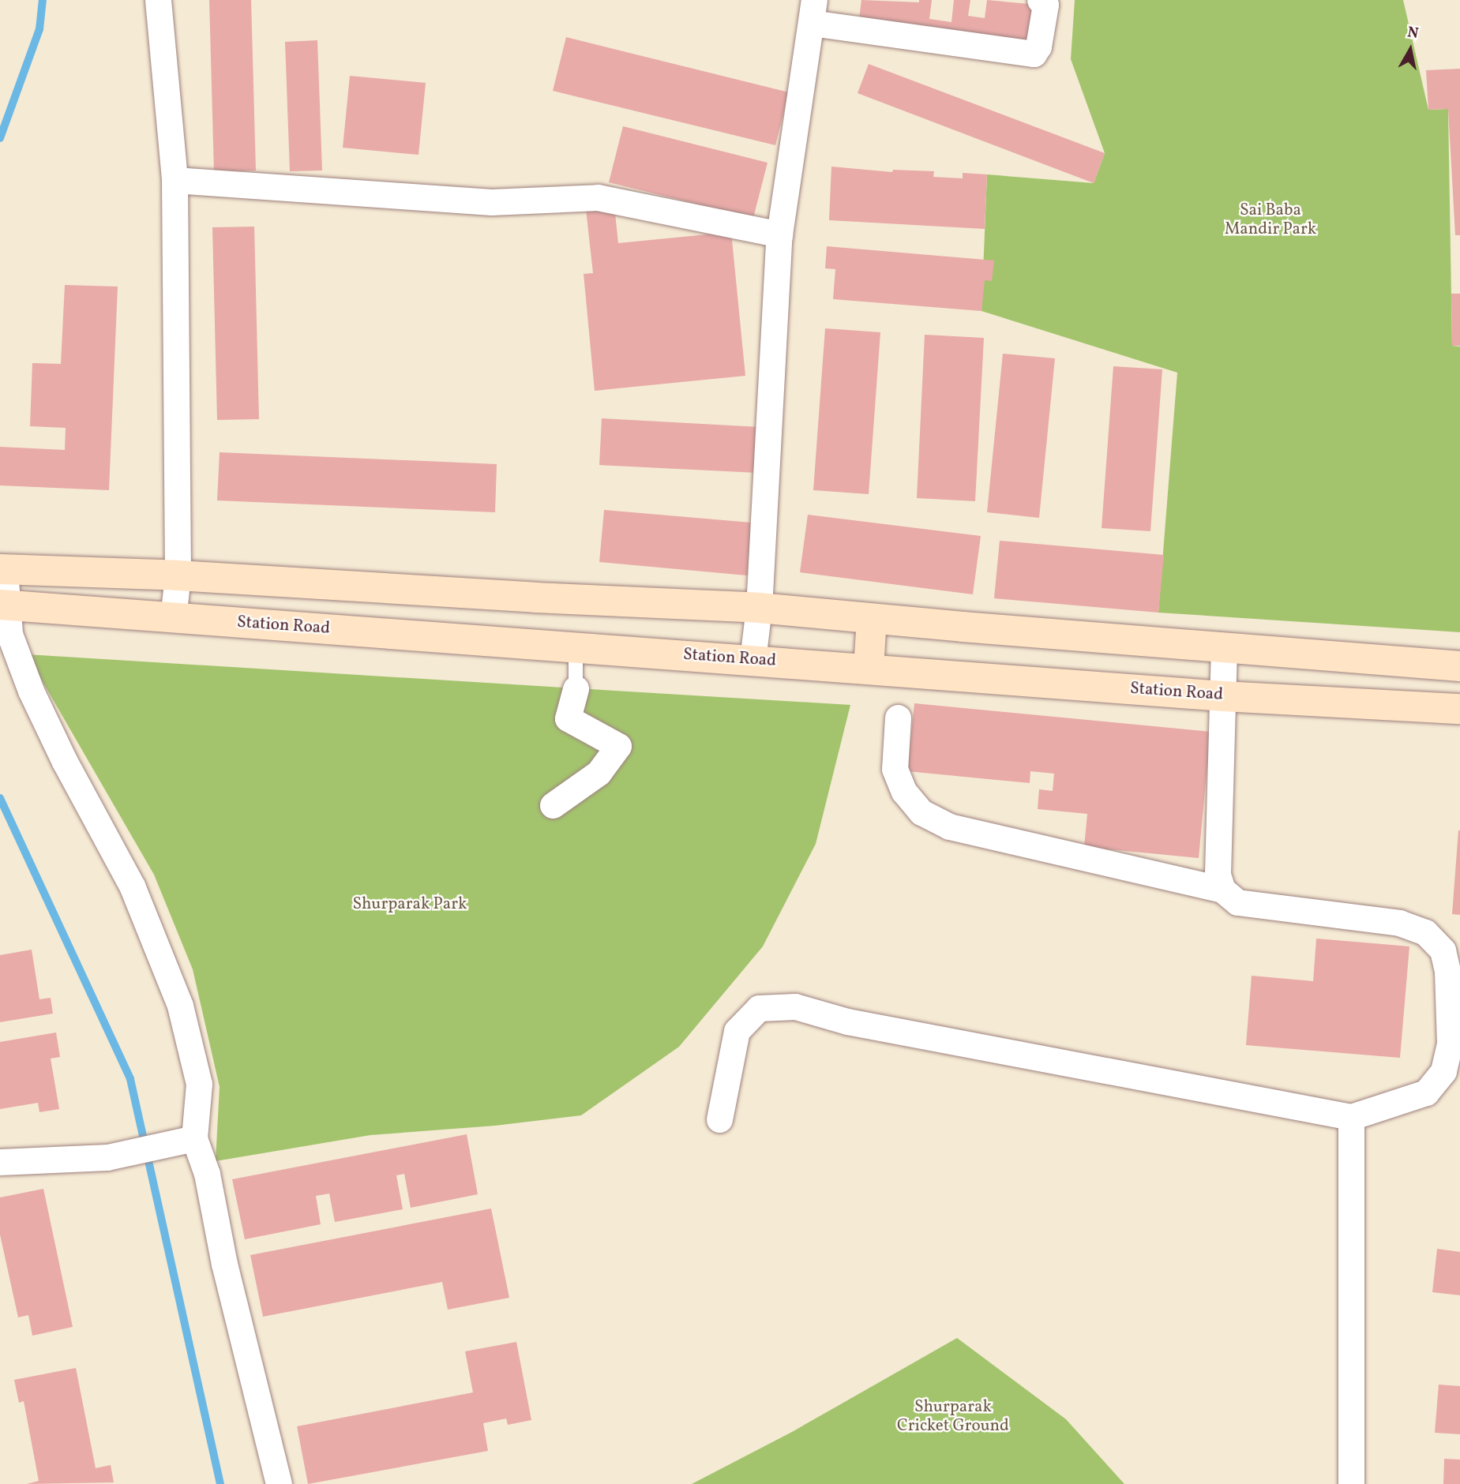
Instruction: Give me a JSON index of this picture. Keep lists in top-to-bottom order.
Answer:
{
  "streets": {
    "main road": ["Station Road"]
  },
  "parks": ["Sai Baba Mandir Park", "Shurparak Park", "Shurparak Cricket Ground"],
  "north": "top"
}
